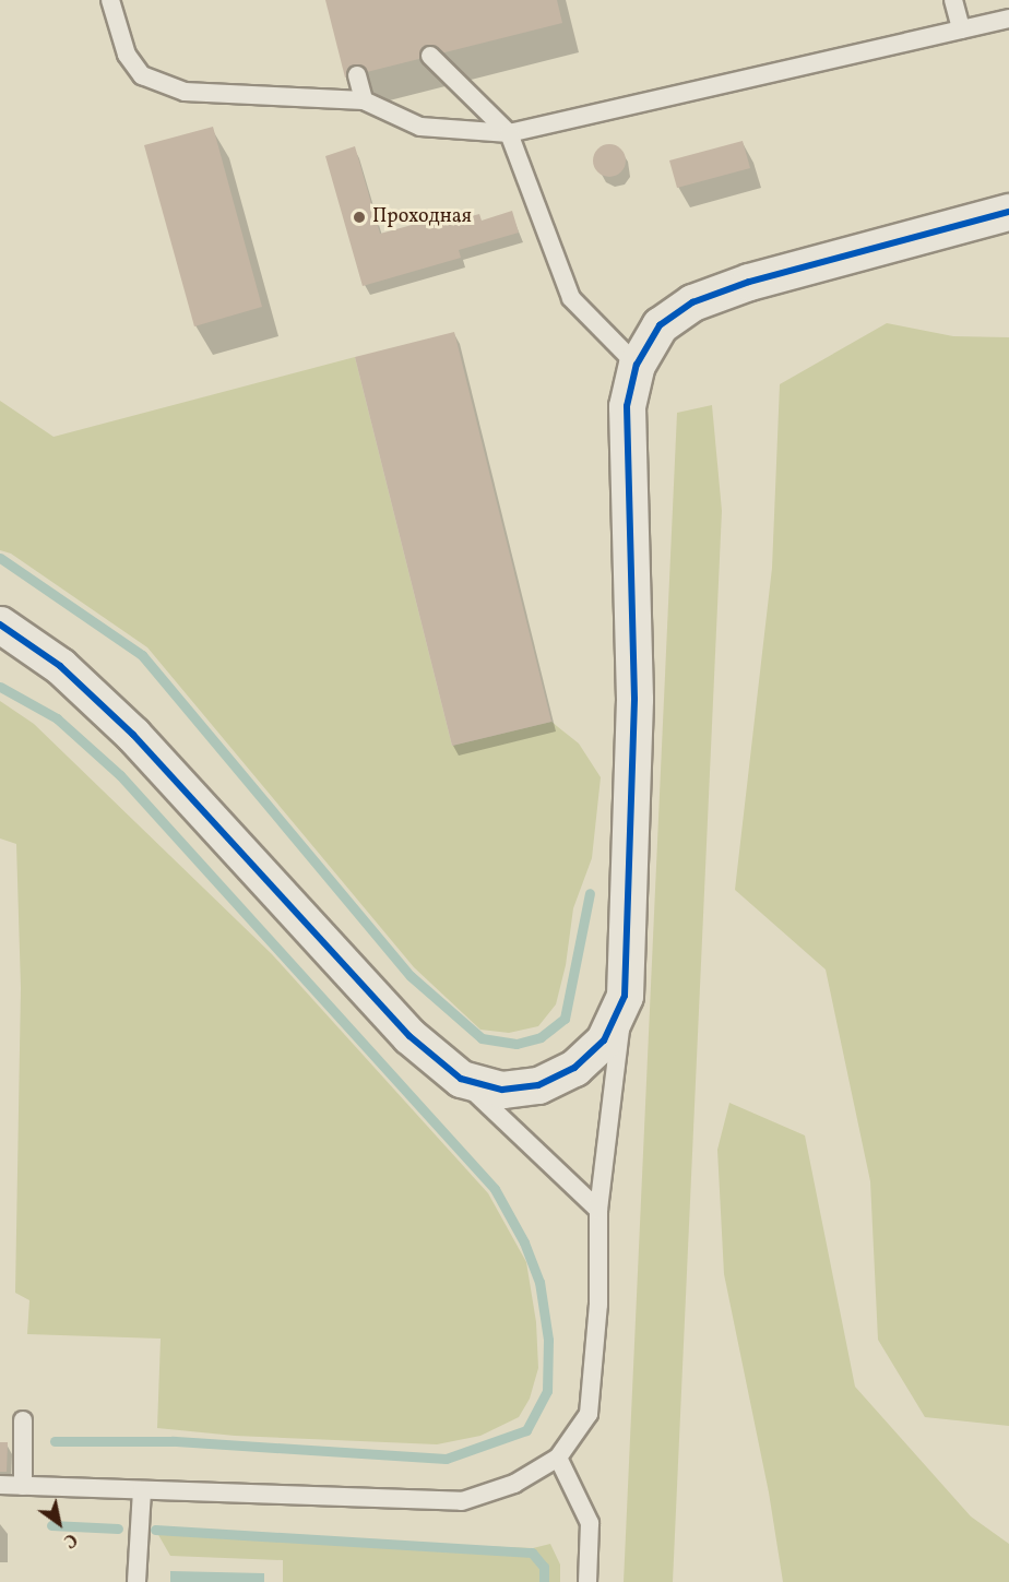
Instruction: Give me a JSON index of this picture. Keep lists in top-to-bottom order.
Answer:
{
  "places": ["Проходная"],
  "north": "bottom right"
}
